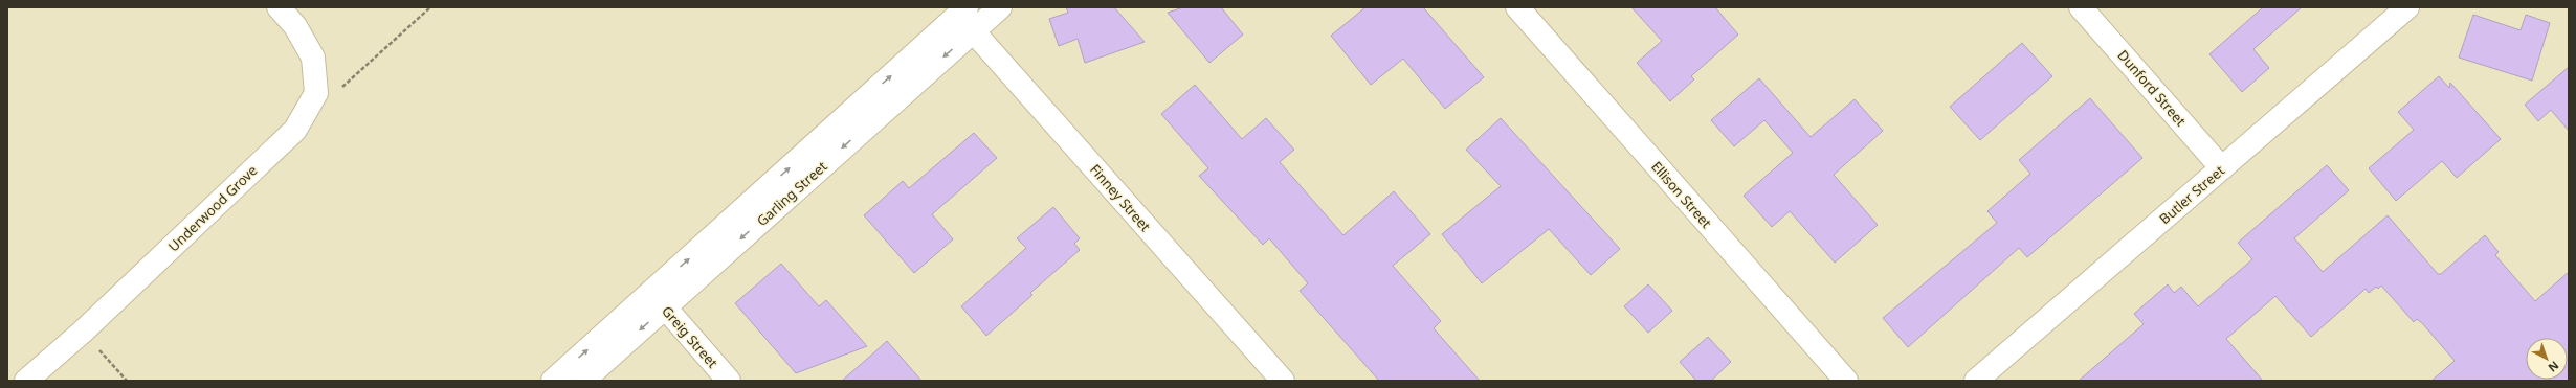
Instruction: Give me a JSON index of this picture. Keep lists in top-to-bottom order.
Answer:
{
  "streets": {
    "street": [
      "Dunford Street",
      "Garling Street",
      "Ellison Street",
      "Butler Street",
      "Finney Street",
      "Underwood Grove",
      "Greig Street"
    ]
  },
  "crossings": [
    ["Dunford Street", "Butler Street"],
    ["Garling Street", "Finney Street"],
    ["Garling Street", "Greig Street"]
  ],
  "north": "bottom right"
}
